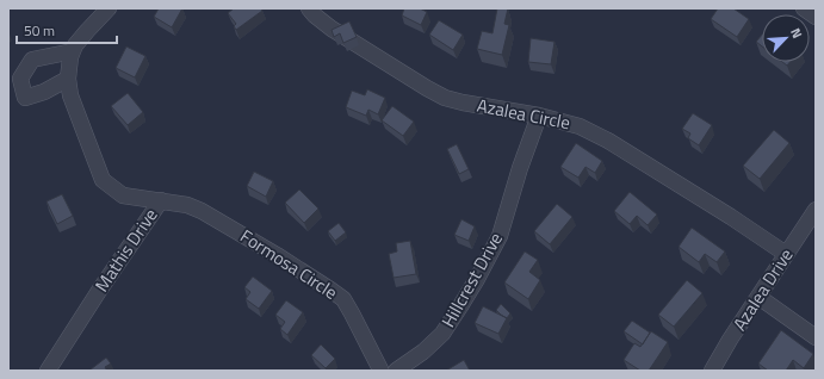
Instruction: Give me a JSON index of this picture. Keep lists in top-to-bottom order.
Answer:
{
  "streets": {
    "street": [
      "Azalea Circle",
      "Mathis Drive",
      "Formosa Circle",
      "Hillcrest Drive",
      "Azalea Drive"
    ]
  },
  "crossings": [
    ["Azalea Circle", "Hillcrest Drive"],
    ["Azalea Circle", "Azalea Drive"],
    ["Mathis Drive", "Formosa Circle"]
  ],
  "scale_bar": "50 m",
  "north": "top right"
}
